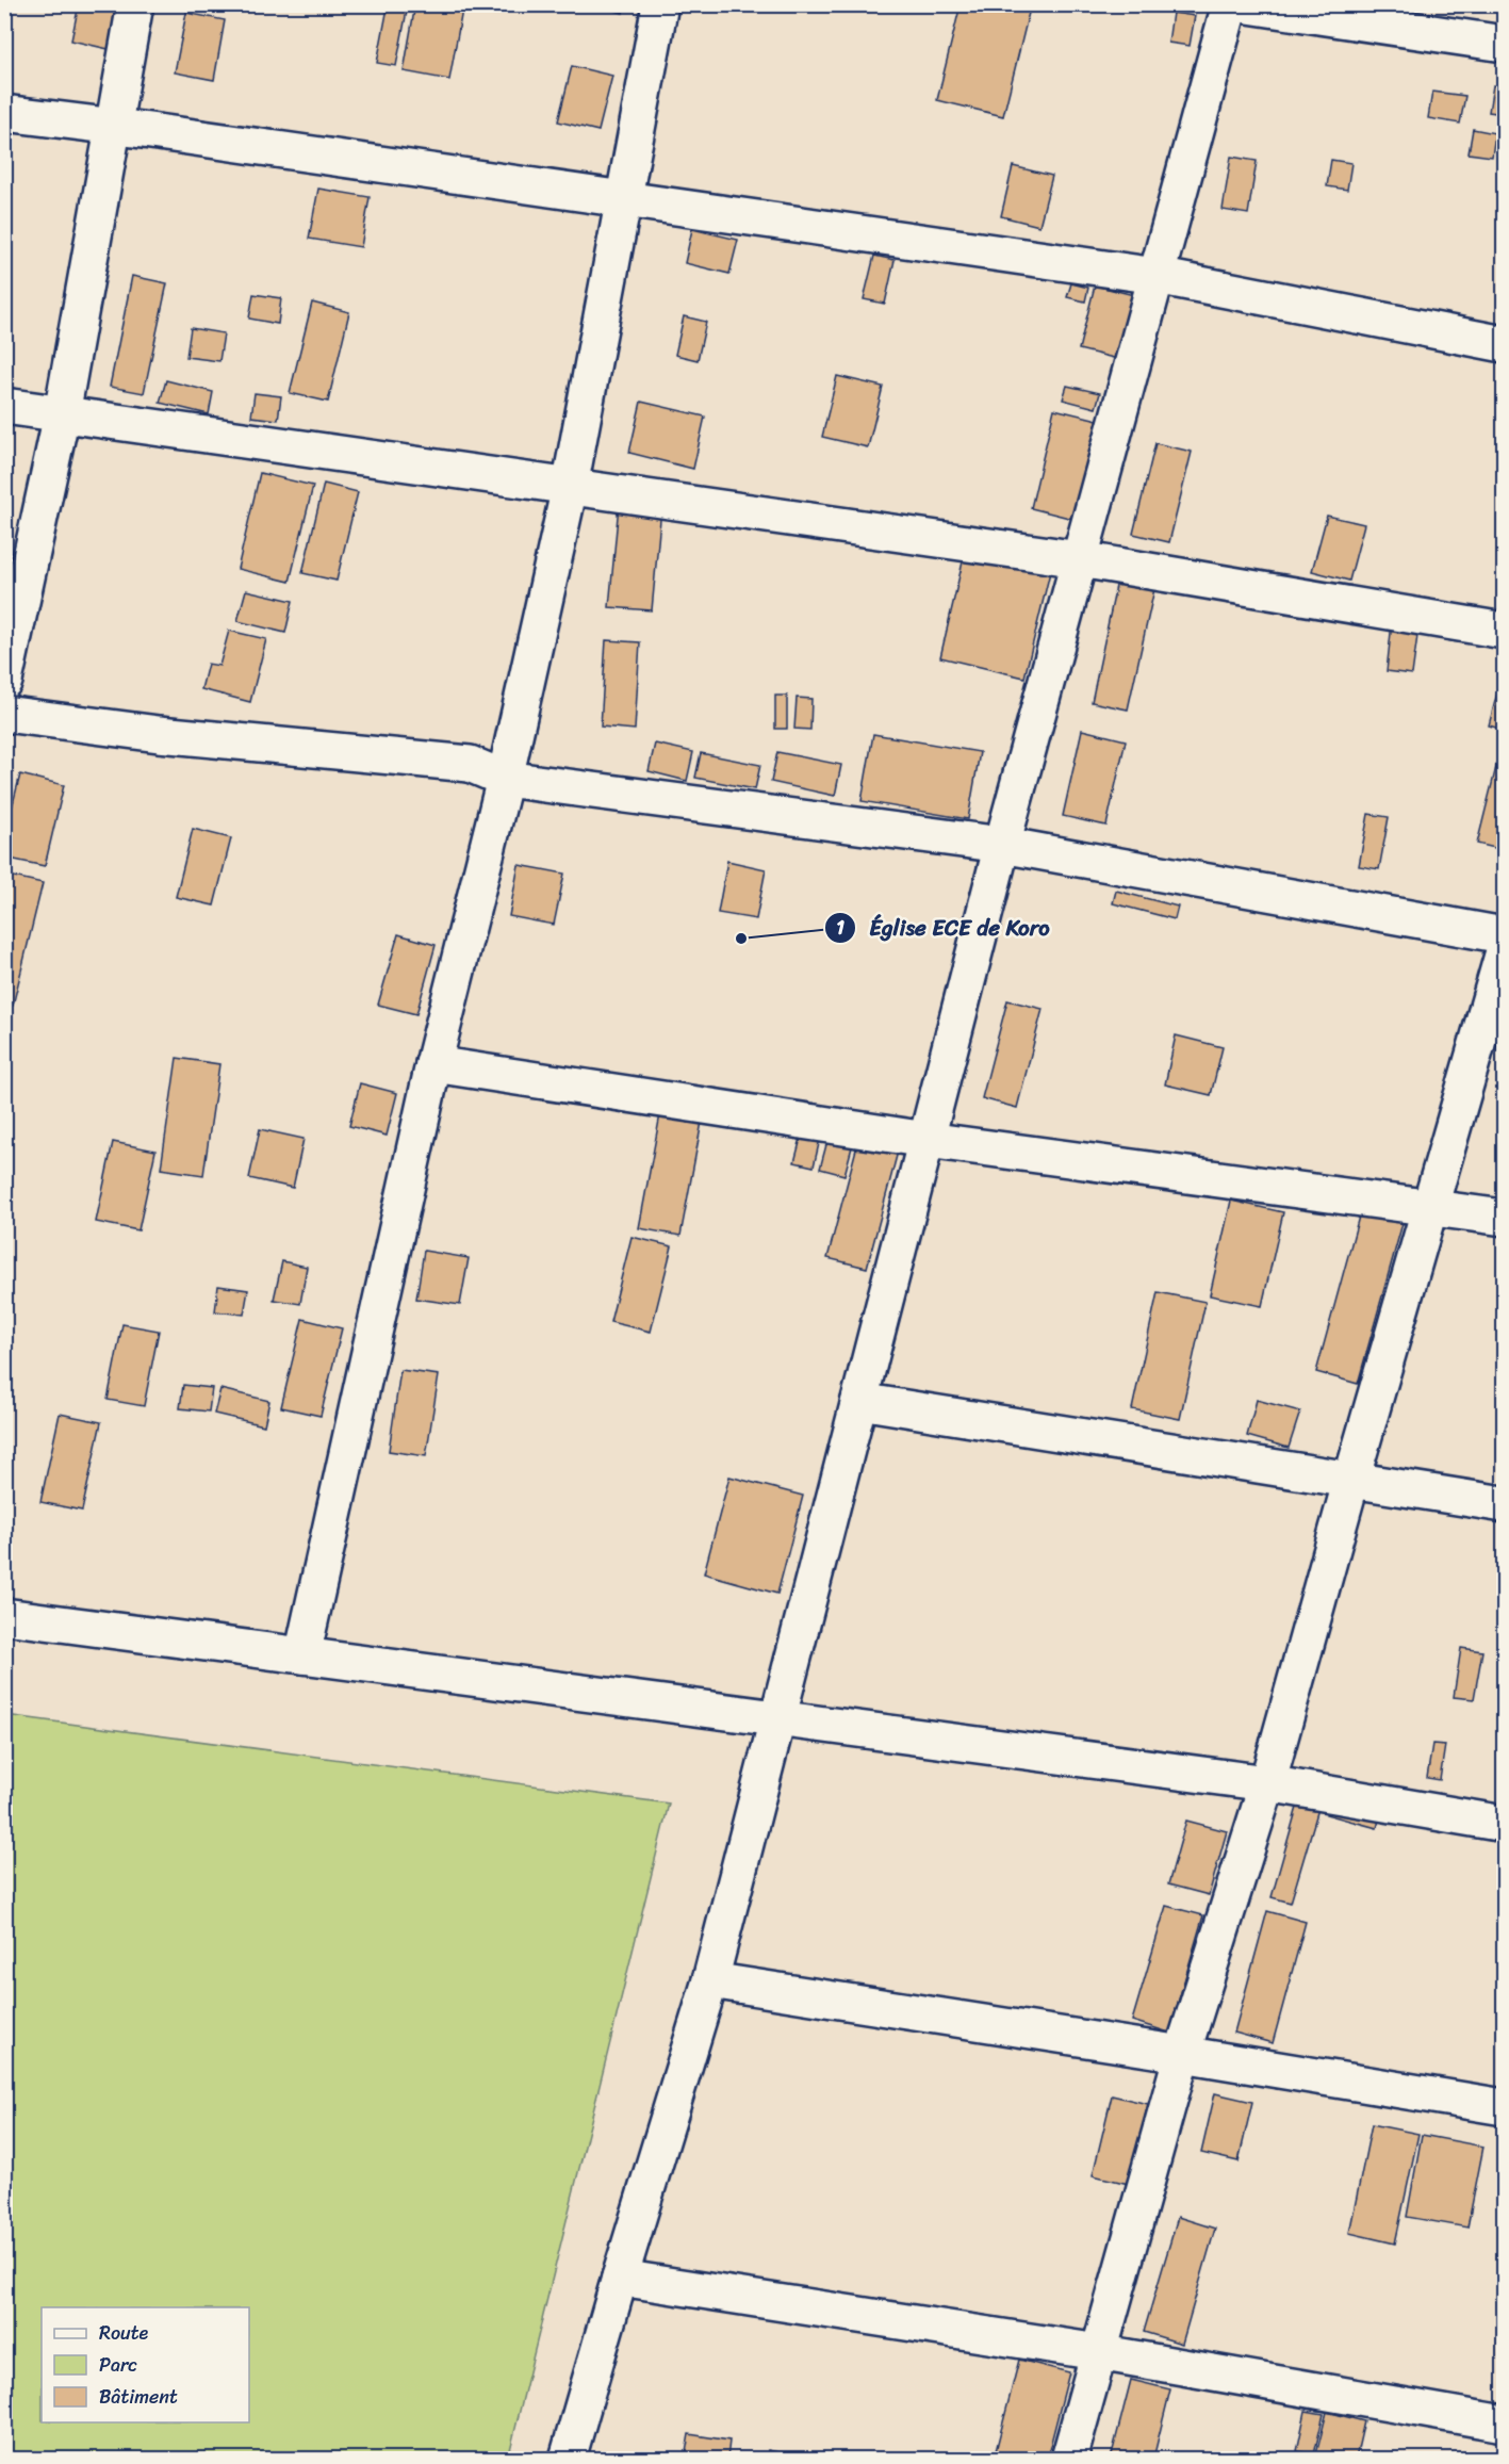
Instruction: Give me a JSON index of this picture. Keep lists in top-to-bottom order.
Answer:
{
  "places": ["Église ECE de Koro"],
  "legend": ["Route", "Parc", "Bâtiment"]
}
